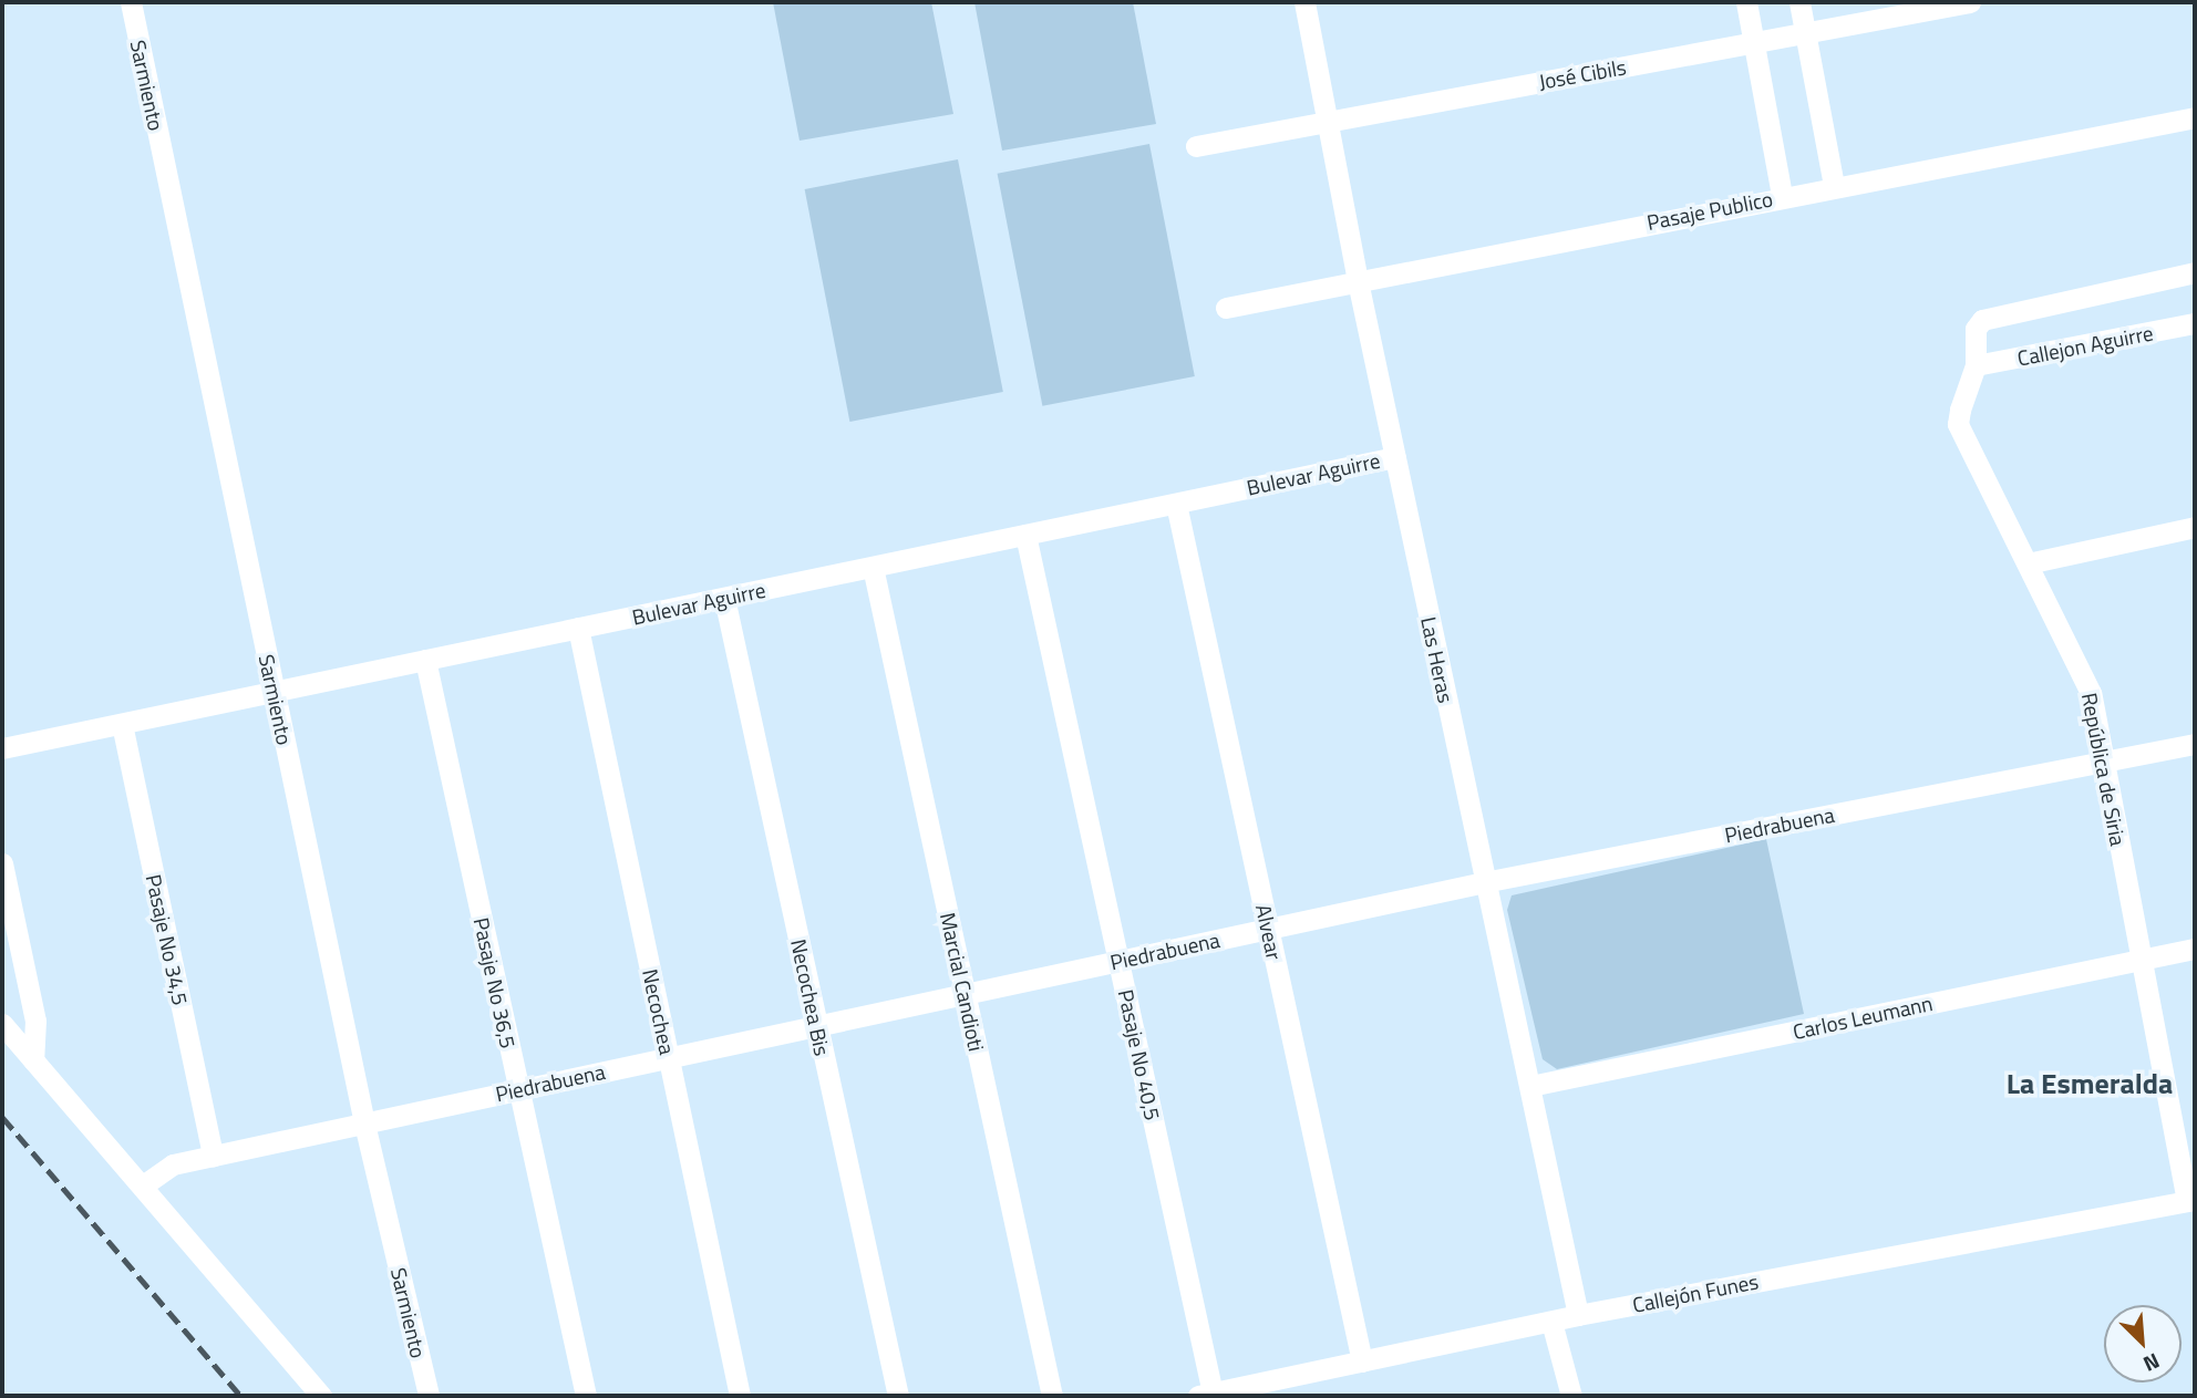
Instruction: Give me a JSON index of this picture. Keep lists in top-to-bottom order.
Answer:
{
  "streets": {
    "street": [
      "José Cibils",
      "Sarmiento",
      "Pasaje Publico",
      "Callejon Aguirre",
      "Bulevar Aguirre",
      "Las Heras",
      "República de Siria",
      "Piedrabuena",
      "Alvear",
      "Pasaje No 34,5",
      "Marcial Candioti",
      "Pasaje No 36,5",
      "Necochea Bis",
      "Necochea",
      "Carlos Leumann",
      "Pasaje No 40,5",
      "Callejón Funes"
    ]
  },
  "crossings": [
    ["José Cibils", "Las Heras"],
    ["Sarmiento", "Bulevar Aguirre"],
    ["Sarmiento", "Piedrabuena"],
    ["Pasaje Publico", "Las Heras"],
    ["Callejon Aguirre", "República de Siria"],
    ["Bulevar Aguirre", "Las Heras"],
    ["Bulevar Aguirre", "Alvear"],
    ["Bulevar Aguirre", "Pasaje No 34,5"],
    ["Bulevar Aguirre", "Marcial Candioti"],
    ["Bulevar Aguirre", "Pasaje No 36,5"],
    ["Bulevar Aguirre", "Necochea Bis"],
    ["Bulevar Aguirre", "Necochea"],
    ["Bulevar Aguirre", "Pasaje No 40,5"],
    ["Las Heras", "Piedrabuena"],
    ["Las Heras", "Carlos Leumann"],
    ["Las Heras", "Callejón Funes"],
    ["República de Siria", "Piedrabuena"],
    ["República de Siria", "Carlos Leumann"],
    ["República de Siria", "Callejón Funes"],
    ["Piedrabuena", "Alvear"],
    ["Piedrabuena", "Pasaje No 34,5"],
    ["Piedrabuena", "Marcial Candioti"],
    ["Piedrabuena", "Pasaje No 36,5"],
    ["Piedrabuena", "Necochea Bis"],
    ["Piedrabuena", "Necochea"],
    ["Piedrabuena", "Pasaje No 40,5"],
    ["Alvear", "Callejón Funes"],
    ["Pasaje No 40,5", "Callejón Funes"]
  ],
  "districts": ["La Esmeralda"],
  "north": "bottom right"
}
